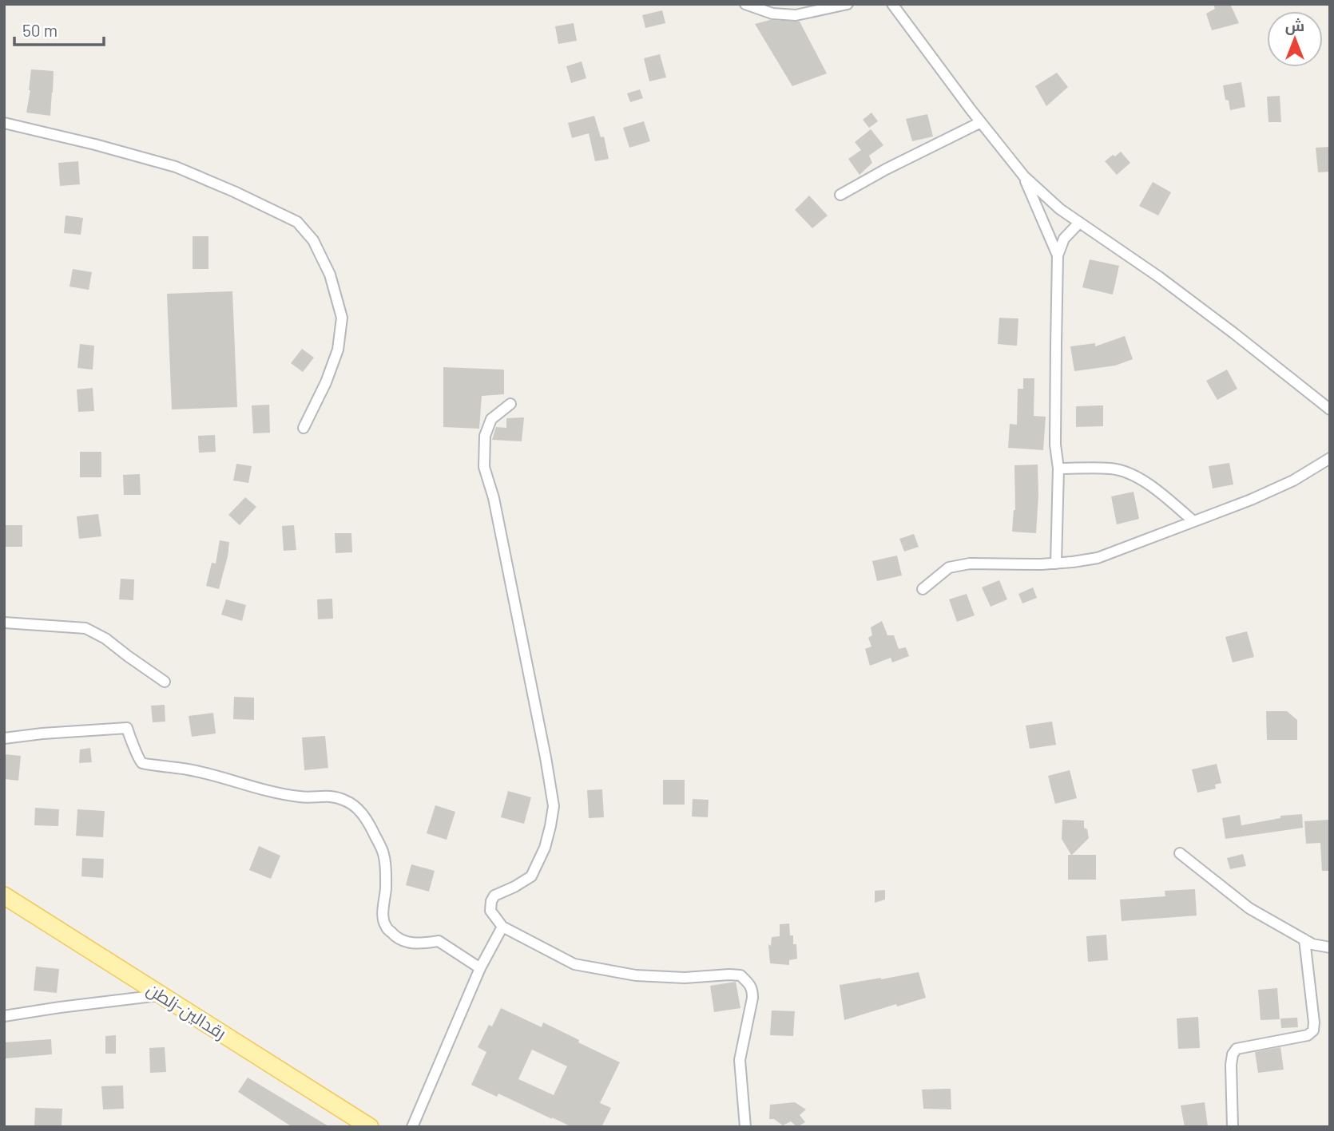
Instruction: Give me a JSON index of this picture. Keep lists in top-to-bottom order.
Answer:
{
  "streets": {
    "main road": ["رقدالين-زلطن"]
  },
  "scale_bar": "50 m",
  "north": "top"
}
